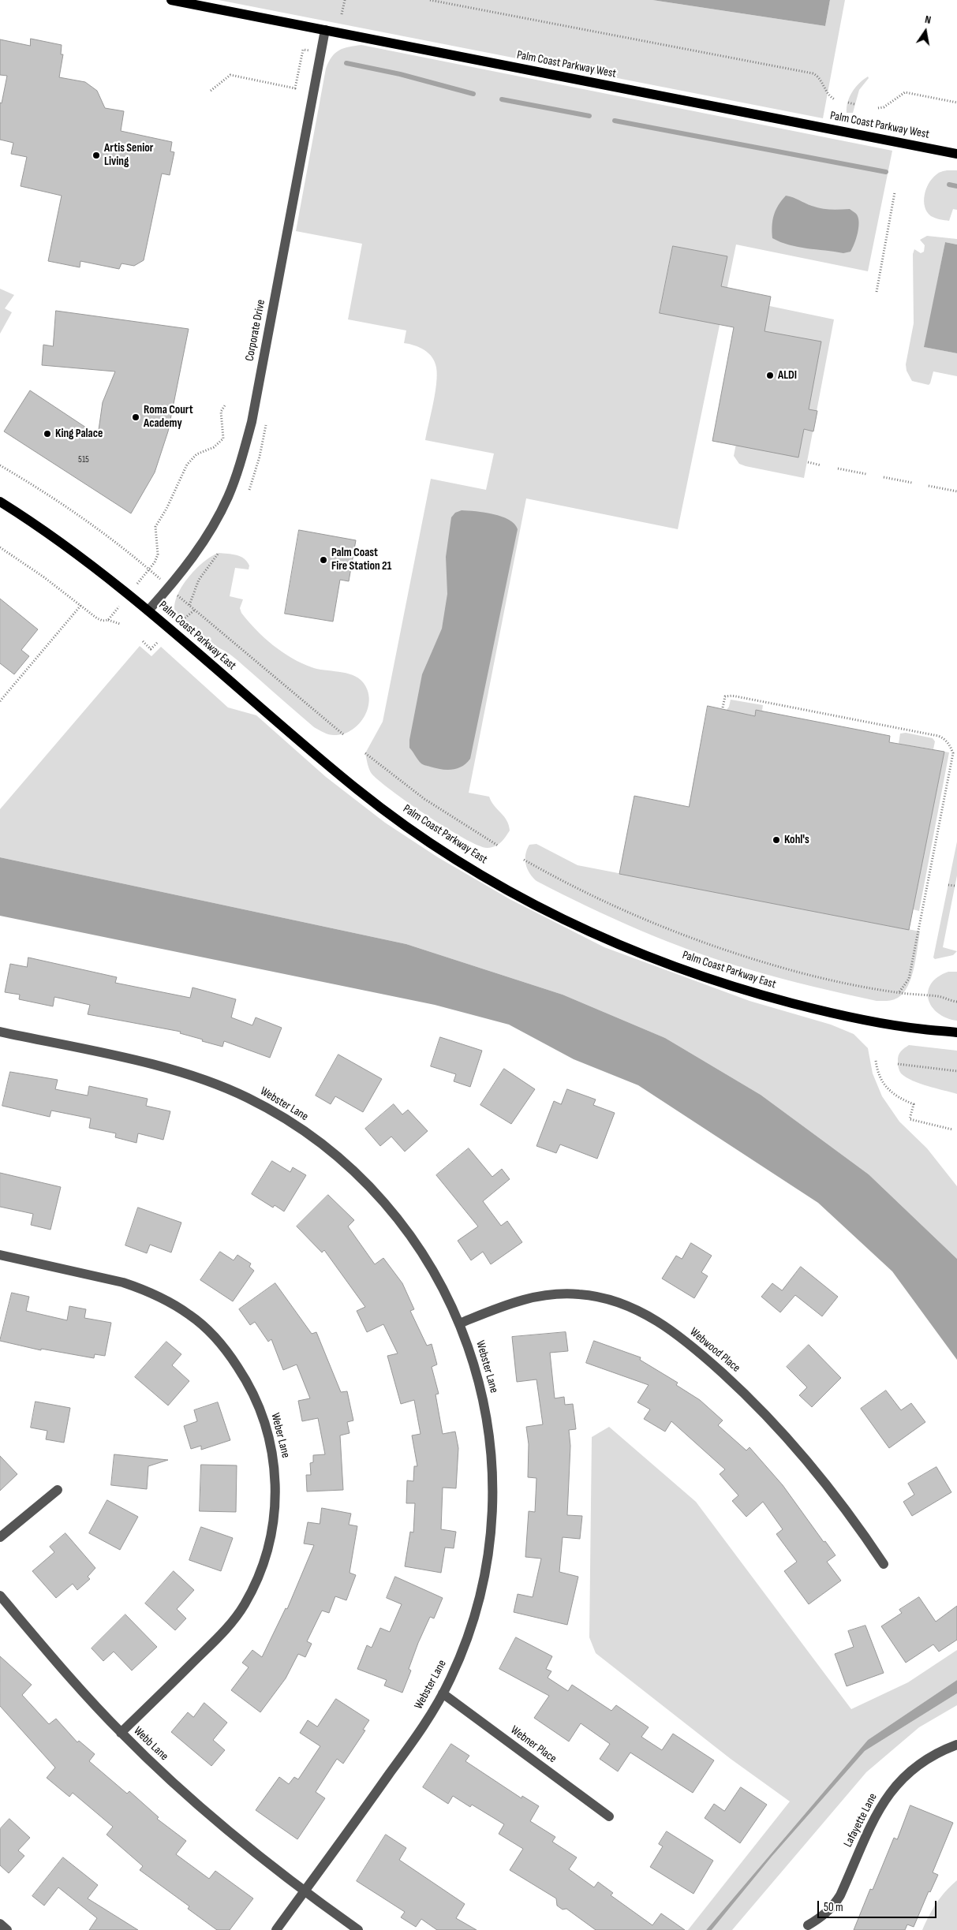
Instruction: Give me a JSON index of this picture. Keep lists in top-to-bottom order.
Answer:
{
  "streets": {
    "main road": ["Palm Coast Parkway West", "Palm Coast Parkway East"],
    "street": [
      "Corporate Drive",
      "Webster Lane",
      "Webwood Place",
      "Weber Lane",
      "Webb Lane",
      "Webner Place",
      "Lafayette Lane"
    ]
  },
  "crossings": [
    ["Palm Coast Parkway West", "Corporate Drive"],
    ["Corporate Drive", "Palm Coast Parkway East"],
    ["Webster Lane", "Webwood Place"],
    ["Webster Lane", "Webb Lane"],
    ["Webster Lane", "Webner Place"],
    ["Weber Lane", "Webb Lane"]
  ],
  "places": [
    "Artis Senior Living",
    "ALDI",
    "Roma Court Academy",
    "King Palace",
    "Palm Coast Fire Station 21",
    "Kohl's"
  ],
  "house_numbers": ["515"],
  "scale_bar": "50 m",
  "north": "top"
}
